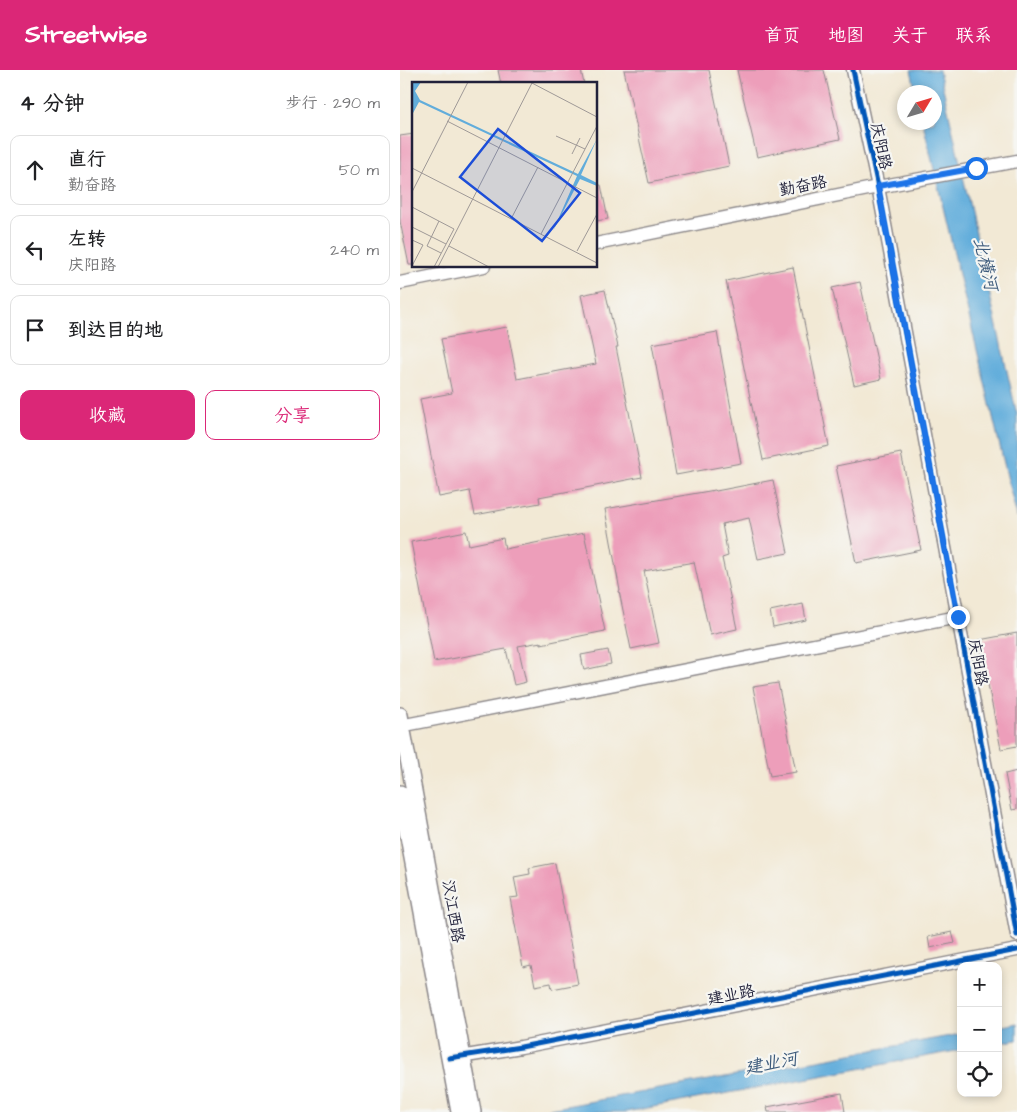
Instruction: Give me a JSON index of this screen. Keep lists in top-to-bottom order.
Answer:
{
  "streets": {
    "main road": ["汉江西路"],
    "street": ["庆阳路", "勤奋路", "建业路"]
  },
  "crossings": [
    ["庆阳路", "勤奋路"],
    ["汉江西路", "建业路"]
  ],
  "water": ["北横河", "建业河"],
  "north": "top right",
  "page": {
    "header": "Streetwise",
    "nav": [
      "首页",
      "地图",
      "关于",
      "联系"
    ],
    "heading": ["4 分钟", "步行 · 290 m"],
    "list": [
      ["直行", "勤奋路", "50 m"],
      ["左转", "庆阳路", "240 m"],
      "到达目的地"
    ],
    "buttons": ["收藏", "分享"],
    "map_buttons": ["+", "−"]
  }
}
